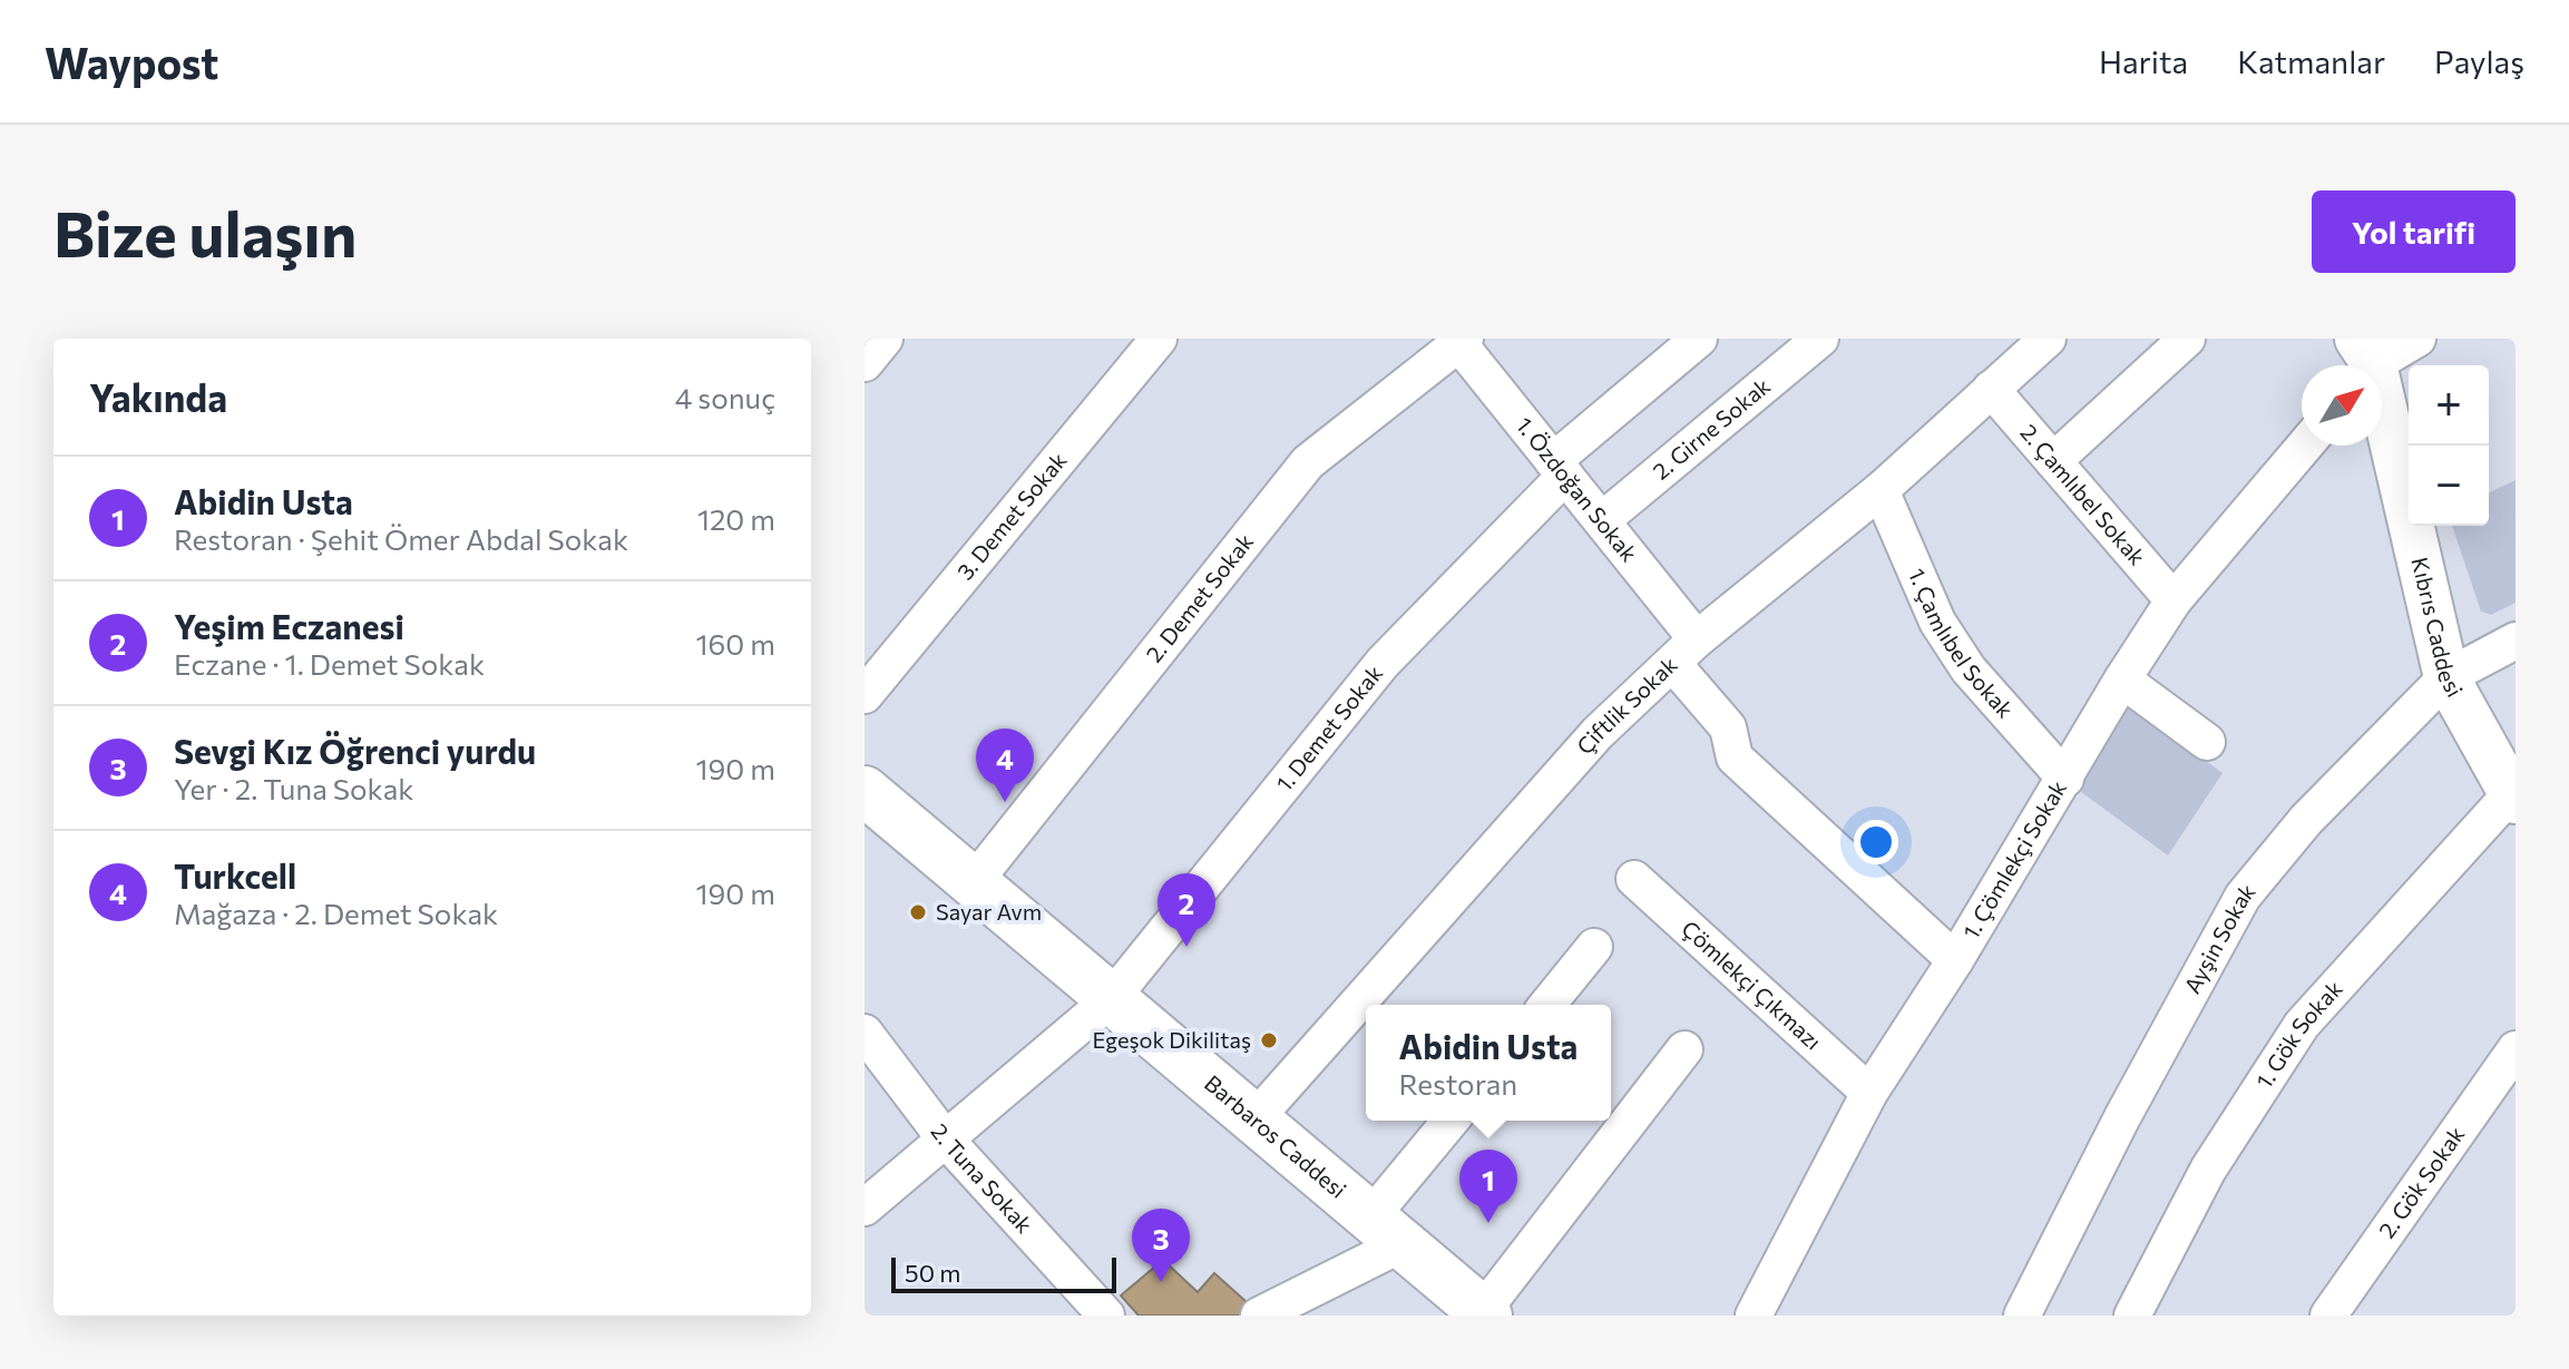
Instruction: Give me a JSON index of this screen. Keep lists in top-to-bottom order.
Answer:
{
  "streets": {
    "main road": ["Barbaros Caddesi"],
    "street": [
      "2. Girne Sokak",
      "1. Özdoğan Sokak",
      "2. Çamlıbel Sokak",
      "3. Demet Sokak",
      "2. Demet Sokak",
      "Kıbrıs Caddesi",
      "1. Çamlıbel Sokak",
      "Çiftlik Sokak",
      "1. Demet Sokak",
      "1. Çömlekçi Sokak",
      "Ayşin Sokak",
      "Çömlekçi Çıkmazı",
      "1. Gök Sokak",
      "2. Tuna Sokak",
      "2. Gök Sokak"
    ]
  },
  "crossings": [
    ["2. Girne Sokak", "1. Özdoğan Sokak"],
    ["1. Özdoğan Sokak", "2. Demet Sokak"],
    ["1. Özdoğan Sokak", "Çiftlik Sokak"],
    ["1. Özdoğan Sokak", "1. Demet Sokak"],
    ["1. Özdoğan Sokak", "1. Çömlekçi Sokak"],
    ["2. Çamlıbel Sokak", "Çiftlik Sokak"],
    ["2. Çamlıbel Sokak", "1. Çömlekçi Sokak"],
    ["2. Demet Sokak", "Barbaros Caddesi"],
    ["Kıbrıs Caddesi", "Ayşin Sokak"],
    ["Kıbrıs Caddesi", "1. Gök Sokak"],
    ["1. Çamlıbel Sokak", "Çiftlik Sokak"],
    ["1. Çamlıbel Sokak", "1. Çömlekçi Sokak"],
    ["Çiftlik Sokak", "Barbaros Caddesi"],
    ["1. Demet Sokak", "Barbaros Caddesi"],
    ["1. Demet Sokak", "2. Tuna Sokak"],
    ["1. Çömlekçi Sokak", "Çömlekçi Çıkmazı"]
  ],
  "places": ["Sayar Avm", "Egeşok Dikilitaş"],
  "scale_bar": "50 m",
  "north": "top right",
  "page": {
    "header": "Waypost",
    "nav": ["Harita", "Katmanlar", "Paylaş"],
    "buttons": "Yol tarifi",
    "title": "Bize ulaşın",
    "heading": ["Yakında", "4 sonuç"],
    "map_buttons": ["+", "−"],
    "list": [
      {
        "mark": "1",
        "name": "Abidin Usta",
        "note": "Restoran · Şehit Ömer Abdal Sokak",
        "value": "120 m"
      },
      {
        "mark": "2",
        "name": "Yeşim Eczanesi",
        "note": "Eczane · 1. Demet Sokak",
        "value": "160 m"
      },
      {
        "mark": "3",
        "name": "Sevgi Kız Öğrenci yurdu",
        "note": "Yer · 2. Tuna Sokak",
        "value": "190 m"
      },
      {
        "mark": "4",
        "name": "Turkcell",
        "note": "Mağaza · 2. Demet Sokak",
        "value": "190 m"
      }
    ],
    "pins": [
      "4",
      "2",
      "1",
      "3"
    ],
    "popup": ["Abidin Usta", "Restoran"],
    "scale": "50 m"
  }
}
